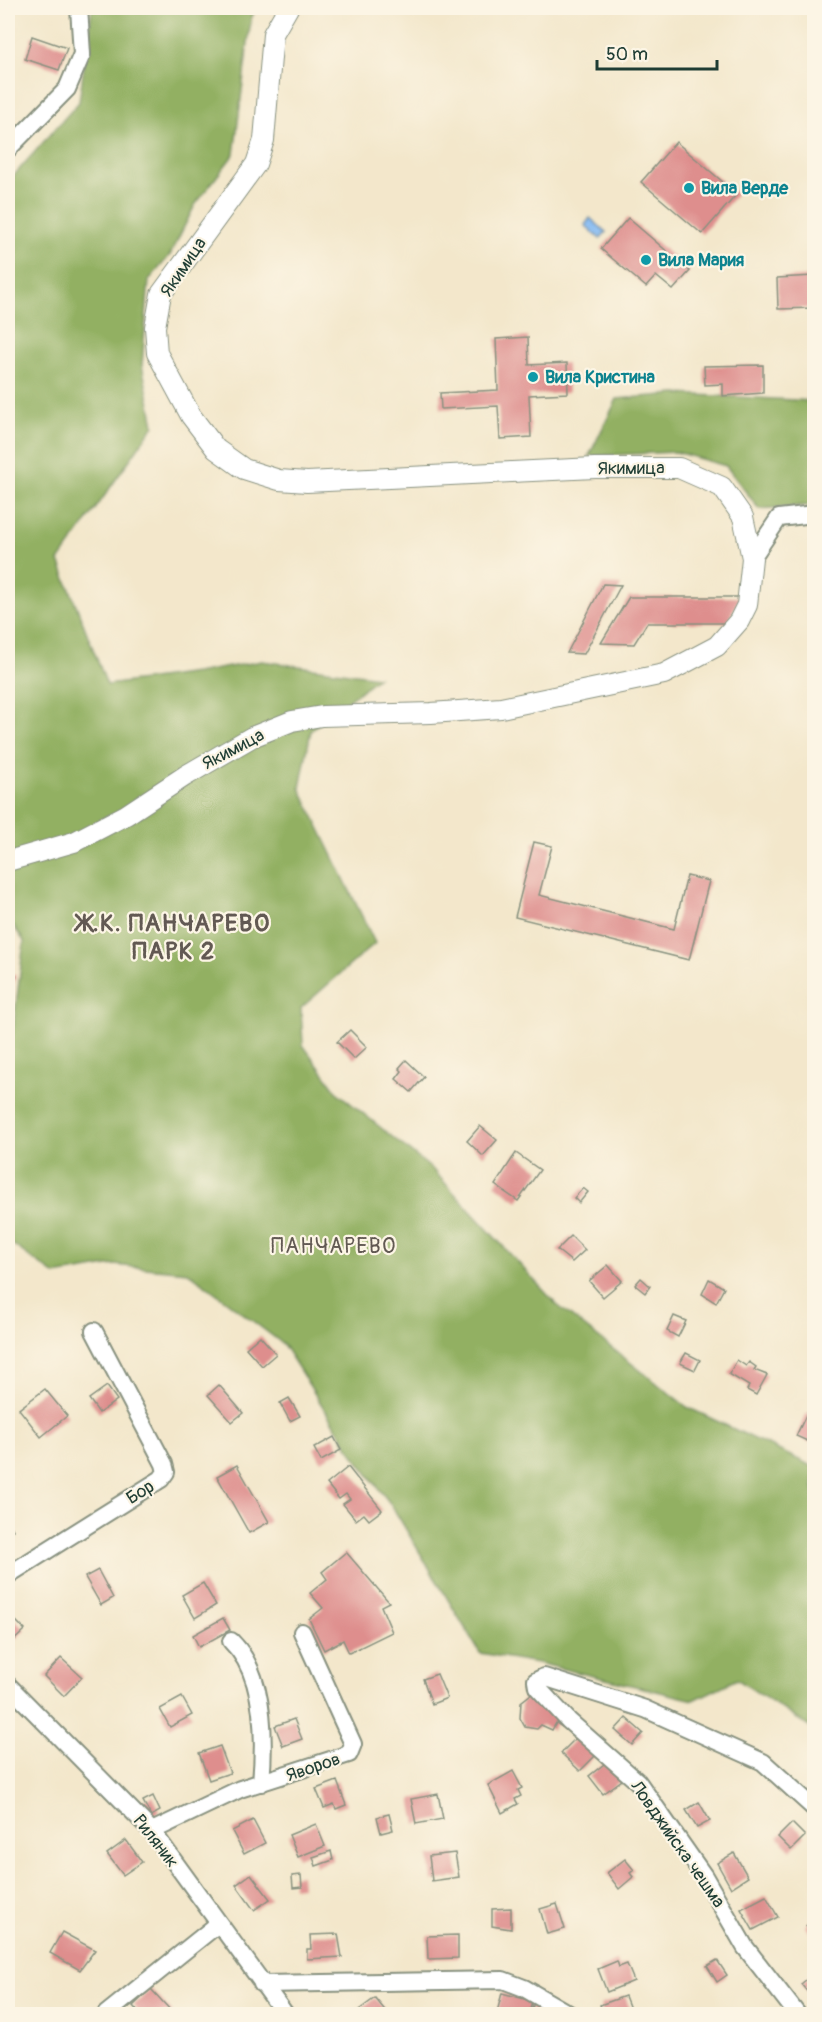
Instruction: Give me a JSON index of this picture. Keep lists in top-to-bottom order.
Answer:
{
  "streets": {
    "street": [
      "Якимица",
      "Бор",
      "Яворов",
      "Риляник",
      "Ловджийска чешма"
    ]
  },
  "crossings": [
    ["Яворов", "Риляник"]
  ],
  "districts": ["Ж.К. ПАНЧАРЕВО ПАРК 2", "ПАНЧАРЕВО"],
  "places": ["Вила Верде", "Вила Мария", "Вила Кристина"],
  "scale_bar": "50 m"
}
